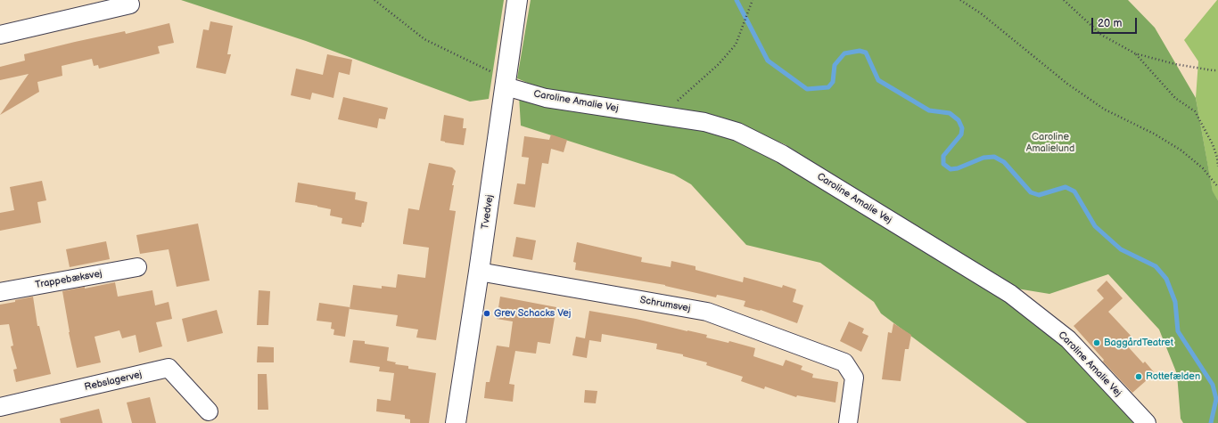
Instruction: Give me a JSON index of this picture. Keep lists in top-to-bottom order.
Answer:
{
  "streets": {
    "street": [
      "Caroline Amalie Vej",
      "Tvedvej",
      "Trappebæksvej",
      "Schrumsvej",
      "Rebslagervej"
    ]
  },
  "crossings": [
    ["Caroline Amalie Vej", "Tvedvej"],
    ["Tvedvej", "Schrumsvej"]
  ],
  "parks": ["Caroline Amalielund"],
  "places": ["Grev Schacks Vej", "BaggårdTeatret", "Rottefælden"],
  "scale_bar": "20 m"
}
